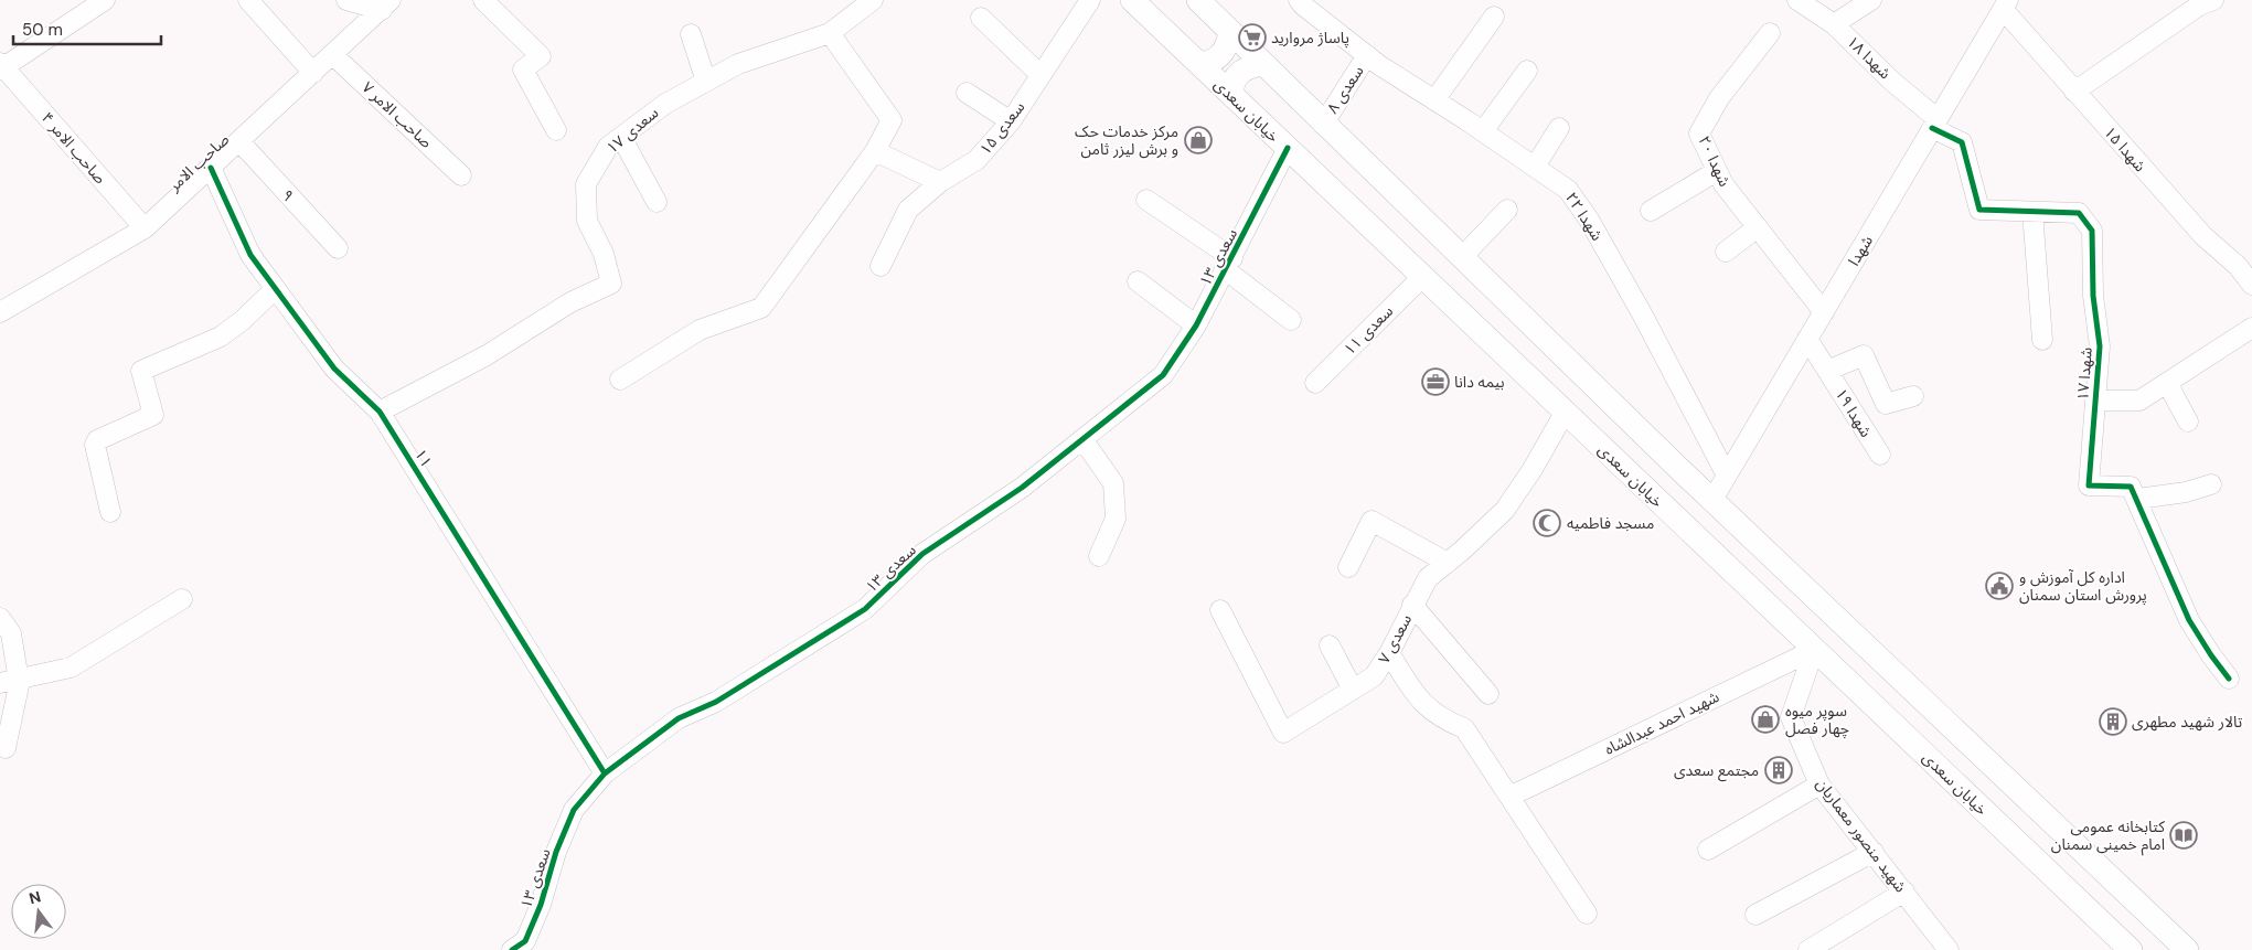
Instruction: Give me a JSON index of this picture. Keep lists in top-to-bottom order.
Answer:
{
  "streets": {
    "main road": ["خیابان سعدی"],
    "street": [
      "شهدا ۱۸",
      "سعدی ۸",
      "صاحب الامر ۷",
      "سعدی ۱۵",
      "سعدی ۱۷",
      "صاحب الامر ۴",
      "شهدا ۱۵",
      "شهدا ۲۰",
      "صاحب الامر",
      "۹",
      "شهدا ۲۲",
      "شهدا",
      "سعدی ۱۳",
      "سعدی ۱۱",
      "شهدا ۱۷",
      "شهدا ۱۹",
      "۱۱",
      "سعدی ۷",
      "شهید احمد عبدالشاه",
      "شهید منصور معماریان"
    ]
  },
  "crossings": [
    ["شهدا ۱۸", "شهدا"],
    ["شهدا ۱۸", "شهدا ۱۷"],
    ["سعدی ۸", "شهدا ۲۲"],
    ["خیابان سعدی", "سعدی ۱۳"],
    ["خیابان سعدی", "سعدی ۱۱"],
    ["خیابان سعدی", "سعدی ۷"],
    ["خیابان سعدی", "شهید احمد عبدالشاه"],
    ["خیابان سعدی", "شهید منصور معماریان"],
    ["صاحب الامر ۷", "صاحب الامر"],
    ["سعدی ۱۷", "۱۱"],
    ["صاحب الامر ۴", "صاحب الامر"],
    ["شهدا ۱۵", "شهدا"],
    ["شهدا ۲۰", "شهدا"],
    ["صاحب الامر", "۹"],
    ["صاحب الامر", "۱۱"],
    ["شهدا ۲۲", "شهدا"],
    ["شهدا", "شهدا ۱۷"],
    ["شهدا", "شهدا ۱۹"],
    ["سعدی ۱۳", "۱۱"],
    ["شهید احمد عبدالشاه", "شهید منصور معماریان"]
  ],
  "places": {
    "supermarket": ["پاساژ مروارید"],
    "shop": ["مرکز خدمات حک و برش لیزر ثامن", "سوپر میوه چهار فصل"],
    "office": ["بیمه دانا"],
    "mosque": ["مسجد فاطمیه"],
    "public building": ["اداره کل آموزش و پرورش استان سمنان"],
    "building": ["تالار شهید مطهری", "مجتمع سعدی"],
    "library": ["کتابخانه عمومی امام خمینی سمنان"]
  },
  "scale_bar": "50 m",
  "north": "top"
}
